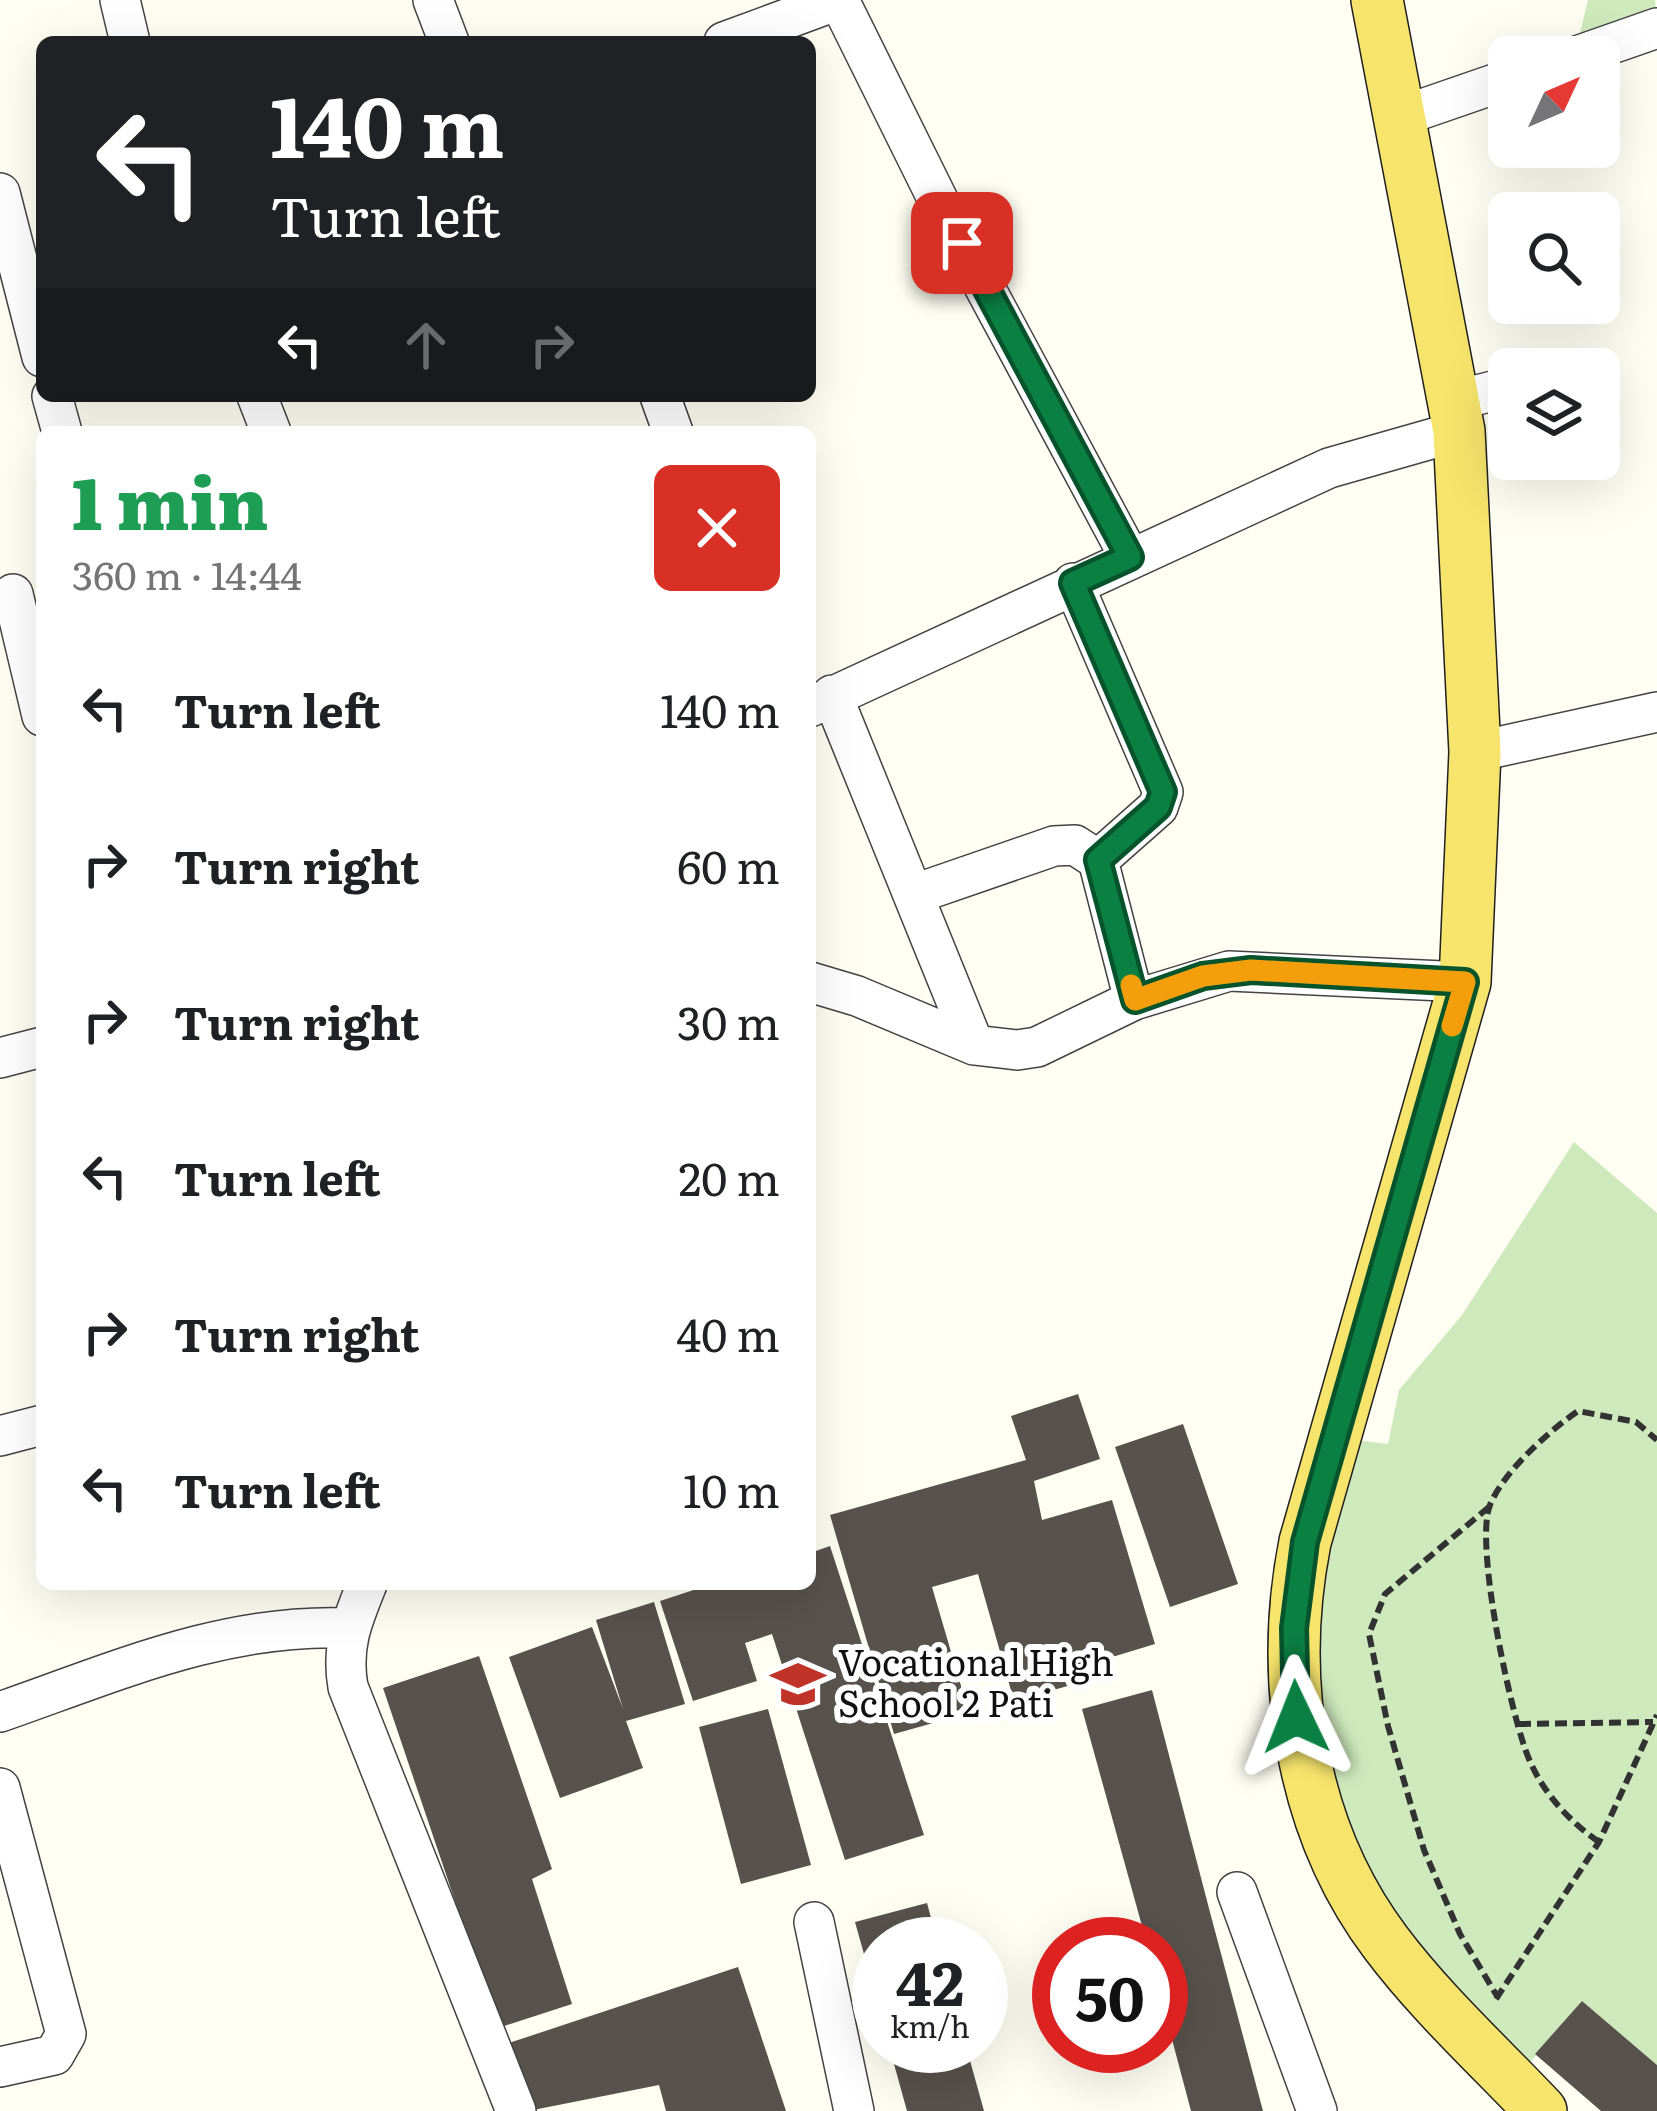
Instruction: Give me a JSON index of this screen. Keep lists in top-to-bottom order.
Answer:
{
  "places": {
    "school or university": ["Vocational High School 2 Pati"]
  },
  "north": "top right",
  "page": {
    "turn": ["140 m", "Turn left"],
    "heading": ["1 min", "360 m · 14:44"],
    "list": [
      {
        "name": "Turn left",
        "value": "140 m"
      },
      {
        "name": "Turn right",
        "value": "60 m"
      },
      {
        "name": "Turn right",
        "value": "30 m"
      },
      {
        "name": "Turn left",
        "value": "20 m"
      },
      {
        "name": "Turn right",
        "value": "40 m"
      },
      {
        "name": "Turn left",
        "value": "10 m"
      }
    ],
    "speed": "42 km/h",
    "limit": "50"
  }
}
